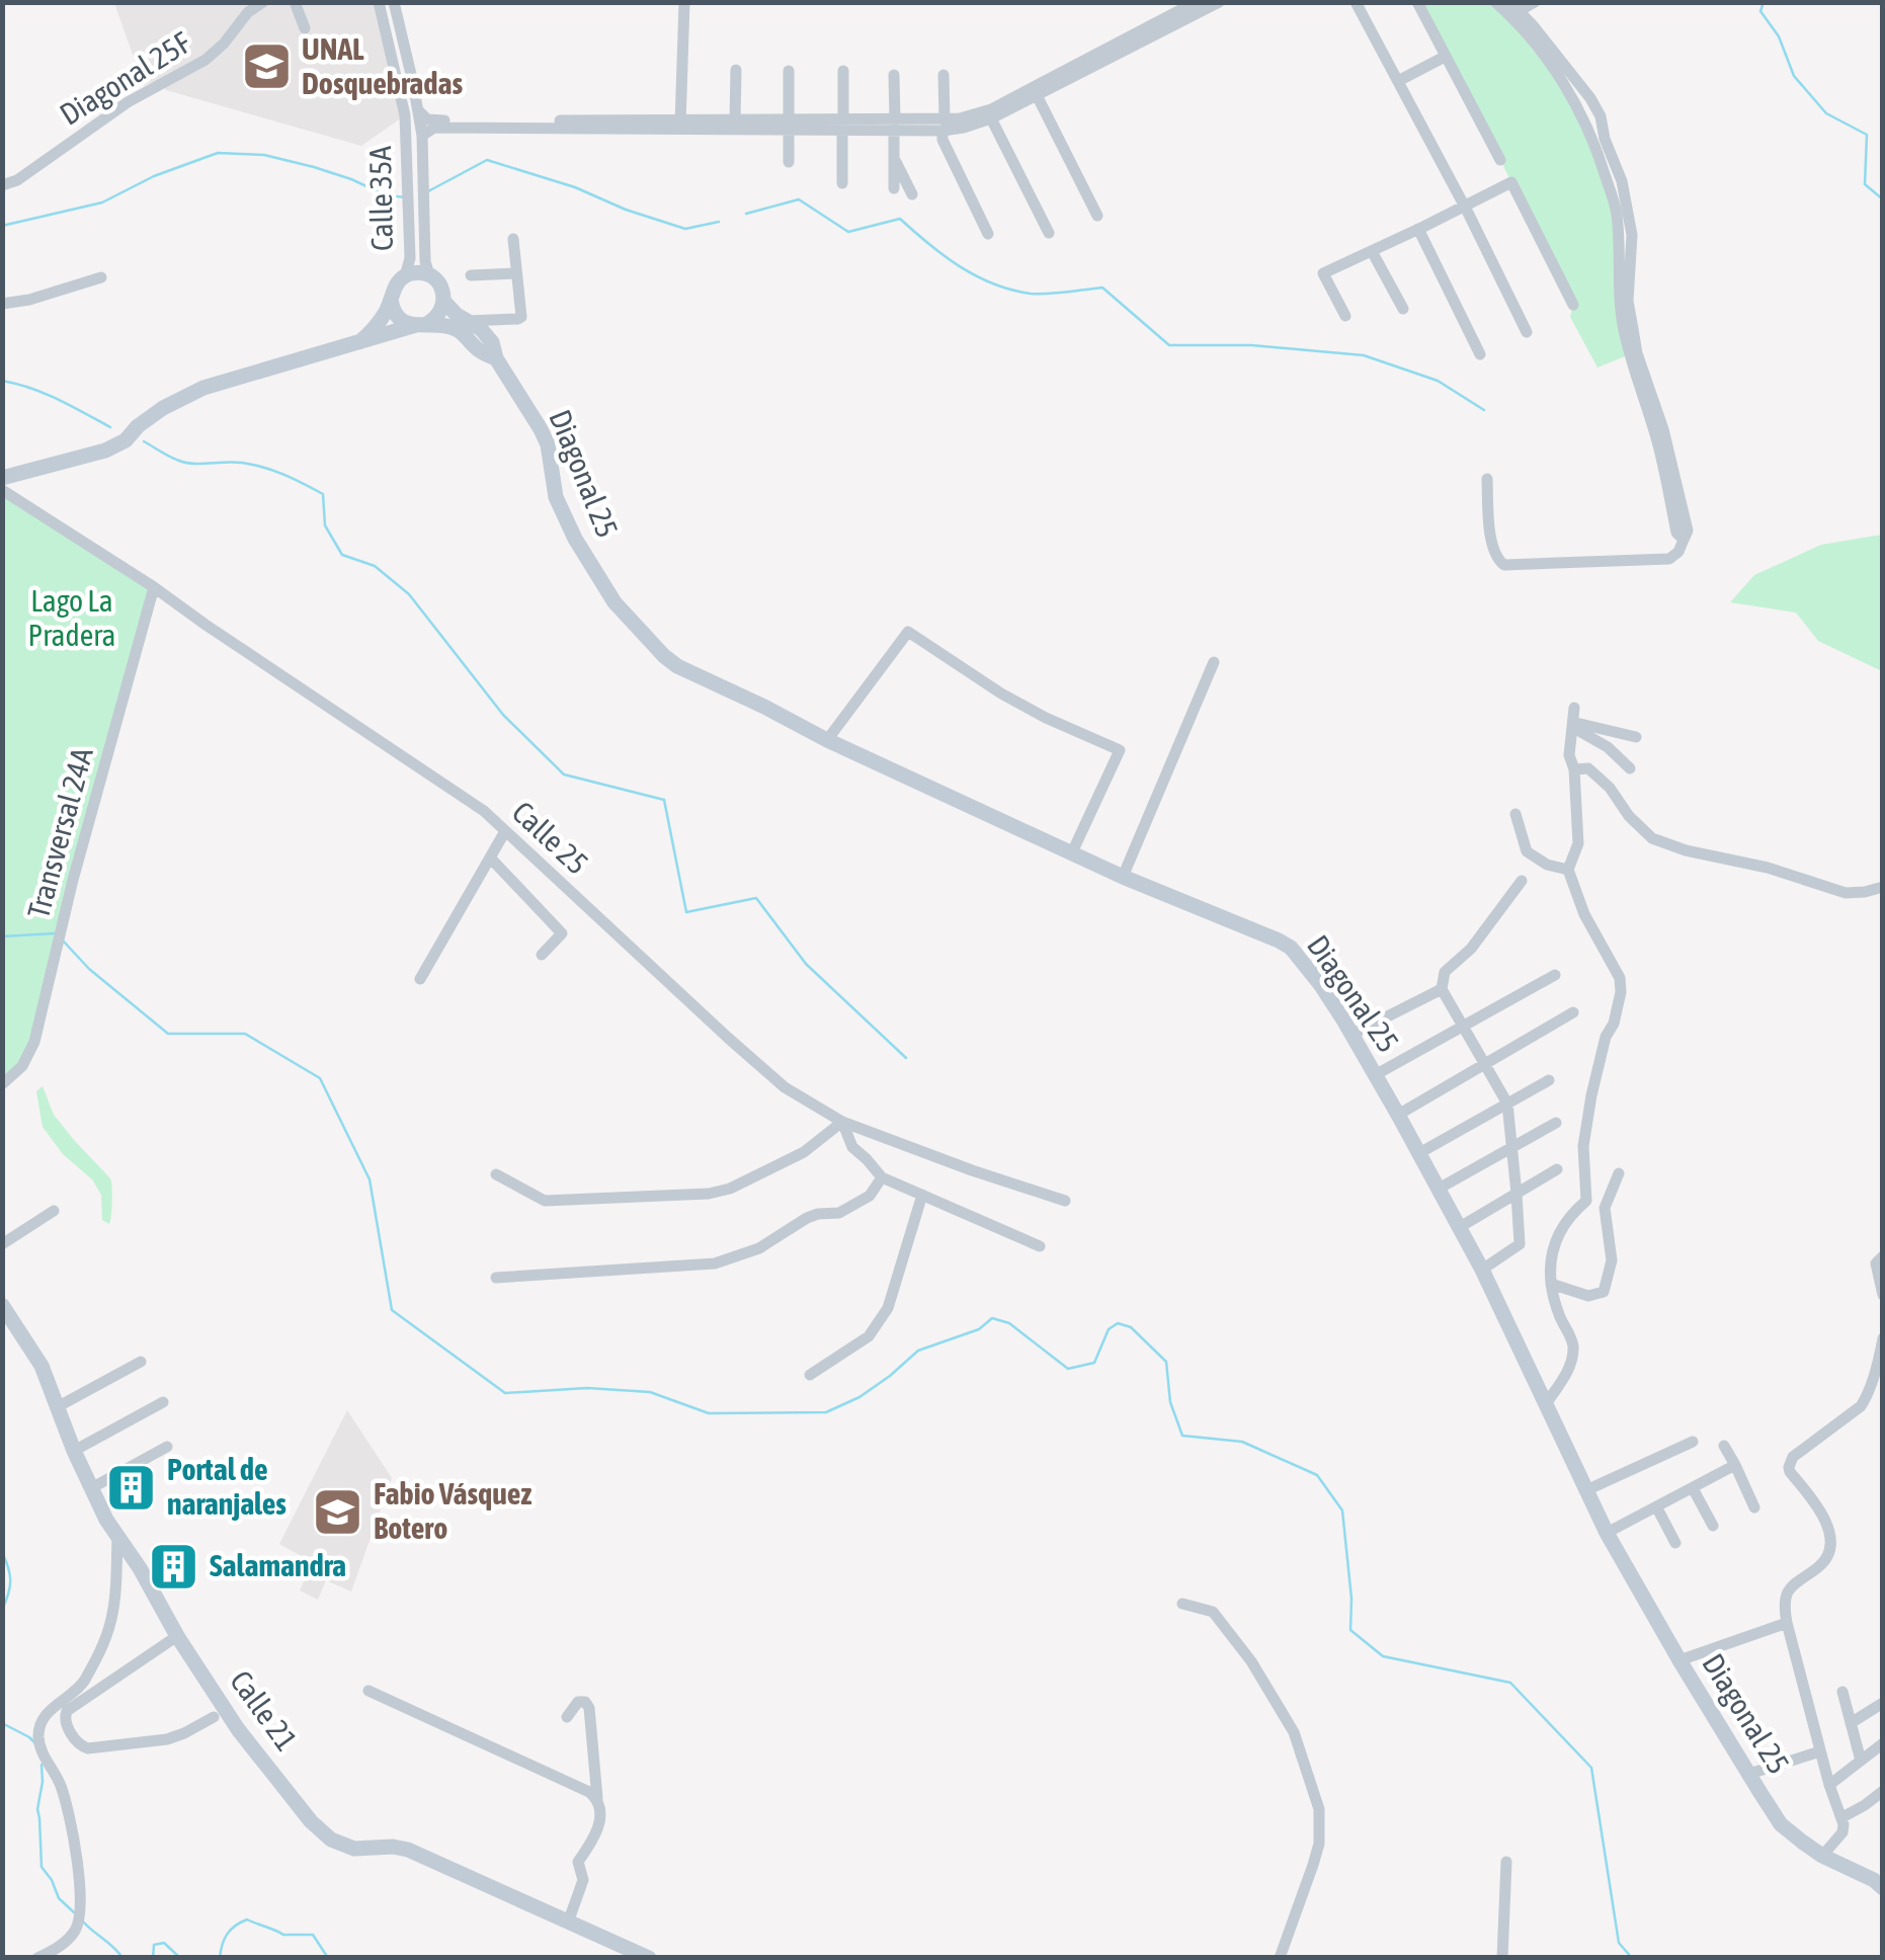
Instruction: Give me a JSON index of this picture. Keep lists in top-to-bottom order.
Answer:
{
  "streets": {
    "street": [
      "Diagonal 25F",
      "Calle 35A",
      "Diagonal 25",
      "Transversal 24A",
      "Calle 25",
      "Calle 21"
    ]
  },
  "crossings": [
    ["Calle 35A", "Diagonal 25"],
    ["Transversal 24A", "Calle 25"]
  ],
  "parks": ["Lago La Pradera"],
  "places": {
    "school or university": ["UNAL Dosquebradas", "Fabio Vásquez Botero"],
    "building": ["Portal de naranjales", "Salamandra"]
  }
}
